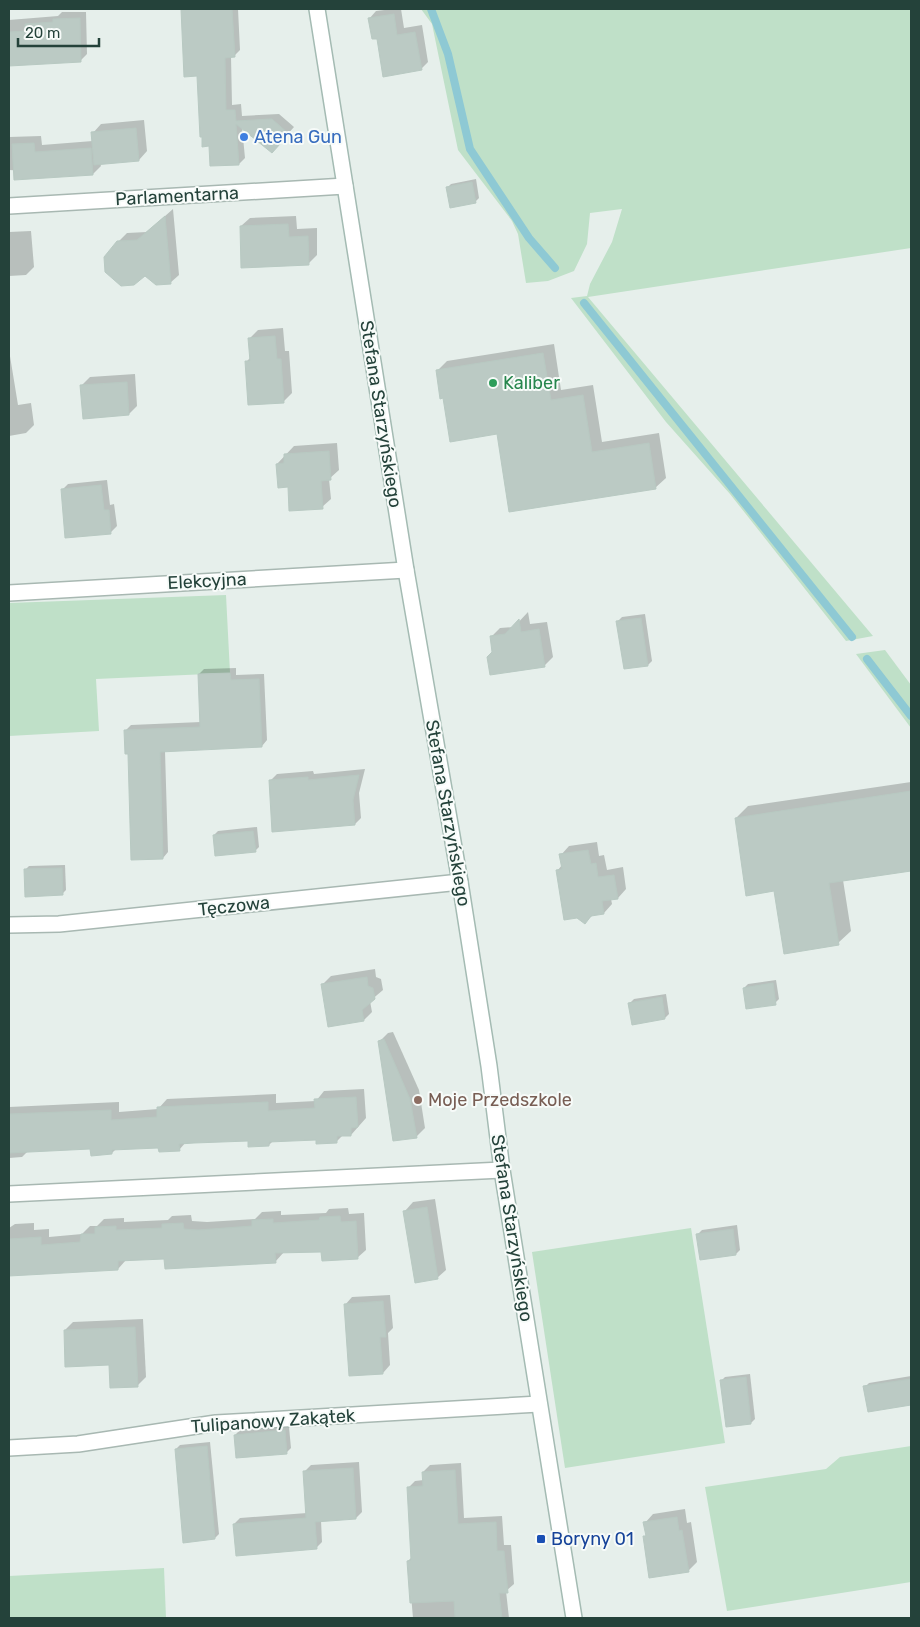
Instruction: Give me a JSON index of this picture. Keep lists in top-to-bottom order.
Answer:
{
  "streets": {
    "street": [
      "Parlamentarna",
      "Stefana Starzyńskiego",
      "Elekcyjna",
      "Tęczowa",
      "Tulipanowy Zakątek"
    ]
  },
  "crossings": [
    ["Parlamentarna", "Stefana Starzyńskiego"],
    ["Stefana Starzyńskiego", "Elekcyjna"],
    ["Stefana Starzyńskiego", "Tęczowa"],
    ["Stefana Starzyńskiego", "Tulipanowy Zakątek"]
  ],
  "places": {
    "other": ["Atena Gun", "Kaliber", "Moje Przedszkole"],
    "transit": ["Boryny 01"]
  },
  "scale_bar": "20 m"
}
